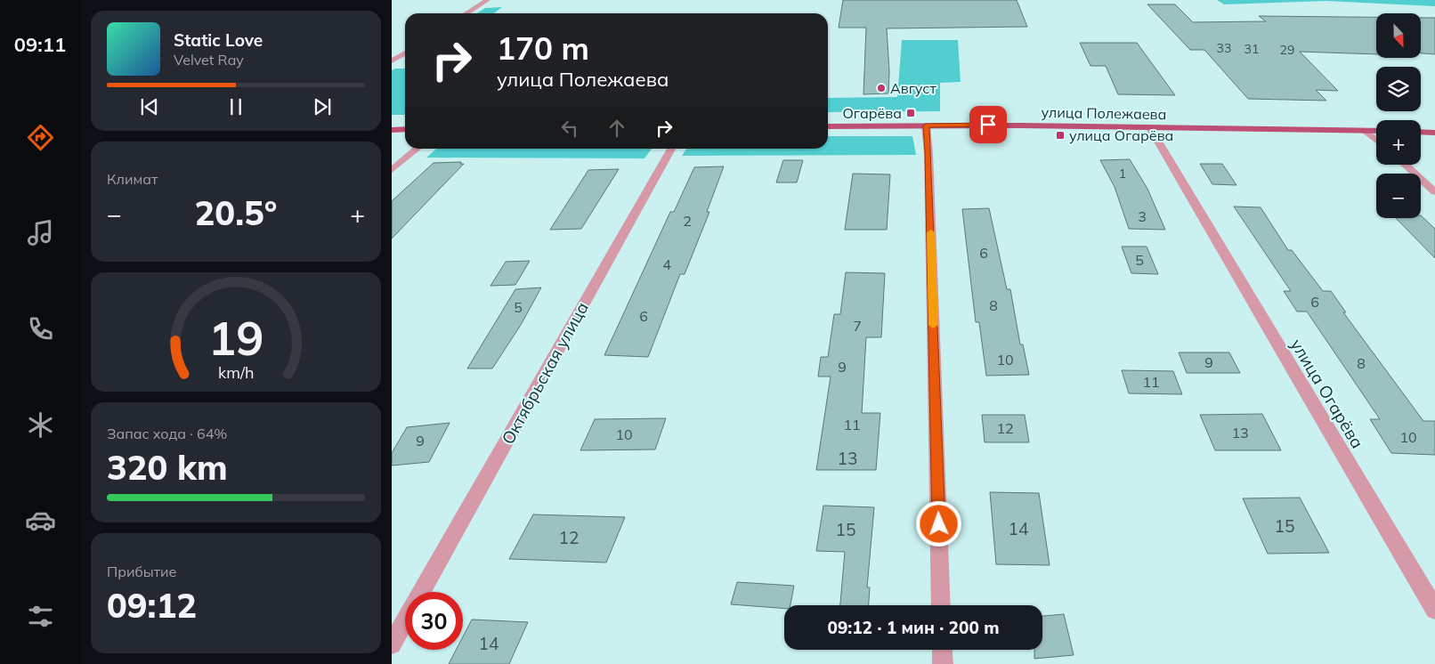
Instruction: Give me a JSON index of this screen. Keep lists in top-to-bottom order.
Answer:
{
  "streets": {
    "main road": ["улица Полежаева"],
    "street": ["Октябрьская улица", "улица Огарёва"]
  },
  "crossings": [
    ["улица Полежаева", "улица Огарёва"]
  ],
  "places": {
    "other": ["Август"],
    "transit": ["Огарёва", "улица Огарёва"]
  },
  "house_numbers": [
    "33",
    "31",
    "29",
    "1",
    "3",
    "2",
    "6",
    "5",
    "4",
    "6",
    "8",
    "5",
    "6",
    "7",
    "10",
    "9",
    "8",
    "9",
    "11",
    "11",
    "12",
    "13",
    "10",
    "10",
    "9",
    "13",
    "15",
    "14",
    "15",
    "12",
    "14"
  ],
  "north": "bottom",
  "page": {
    "tabs": "09:11",
    "map_buttons": ["+", "−"],
    "turn": ["170 m", "улица Полежаева"],
    "song": ["Static Love", "Velvet Ray"],
    "tile": [
      "Климат",
      ["Запас хода · 64%", "320 km"],
      ["Прибытие", "09:12"]
    ],
    "heat": ["−", "20.5°", "+"],
    "limit": "30",
    "trip": "09:12 · 1 мин · 200 m",
    "gauge": ["19", "km/h"]
  }
}
